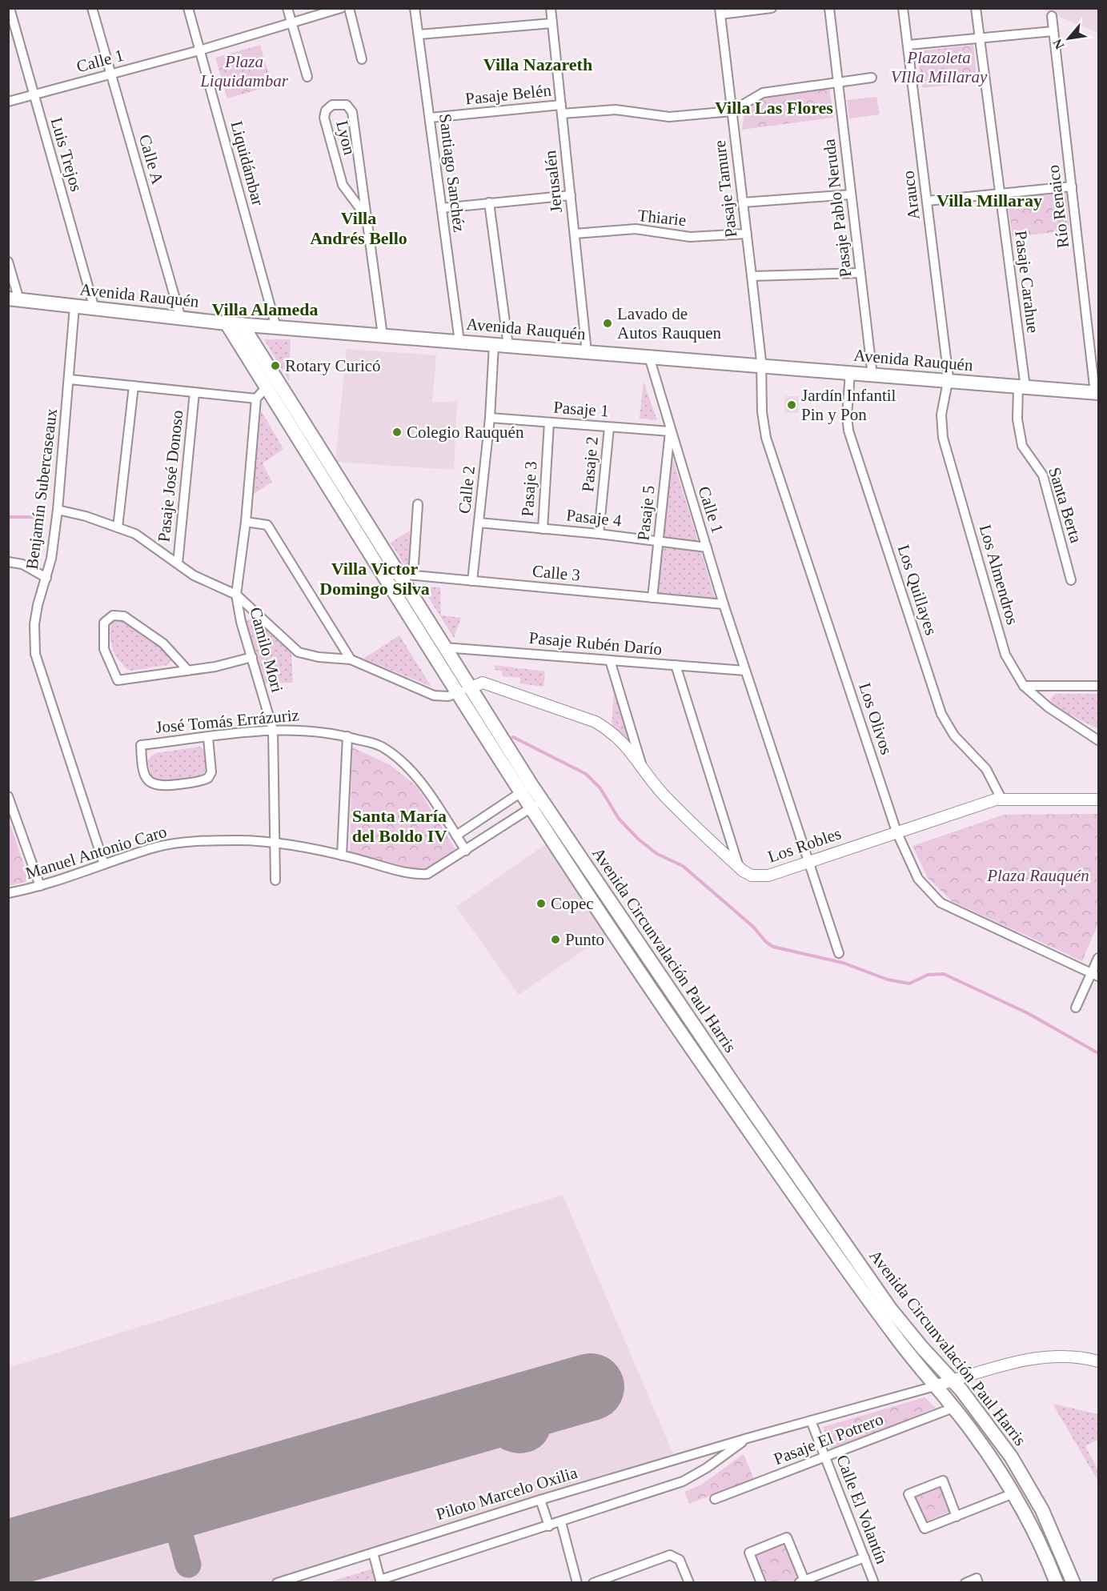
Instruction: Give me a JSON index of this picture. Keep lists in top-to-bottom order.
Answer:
{
  "streets": {
    "main road": ["Avenida Rauquén", "Avenida Circunvalación Paul Harris"],
    "street": [
      "Calle 1",
      "Pasaje Belén",
      "Lyon",
      "Luis Trejos",
      "Calle A",
      "Liquidámbar",
      "Santiago Sanchéz",
      "Jerusalén",
      "Pasaje Tamure",
      "Arauco",
      "Río Renaico",
      "Pasaje Pablo Neruda",
      "Thiarie",
      "Pasaje Carahue",
      "Pasaje 1",
      "Pasaje 2",
      "Pasaje José Donoso",
      "Benjamín Subercaseaux",
      "Pasaje 3",
      "Calle 2",
      "Santa Berta",
      "Pasaje 5",
      "Pasaje 4",
      "Calle 3",
      "Los Almendros",
      "Los Quillayes",
      "Pasaje Rubén Darío",
      "Camilo Mori",
      "Los Olivos",
      "José Tomás Errázuriz",
      "Los Robles",
      "Manuel Antonio Caro",
      "Pasaje El Potrero",
      "Piloto Marcelo Oxilia",
      "Calle El Volantín"
    ]
  },
  "crossings": [
    ["Calle 1", "Luis Trejos"],
    ["Calle 1", "Calle A"],
    ["Calle 1", "Liquidámbar"],
    ["Calle 1", "Avenida Rauquén"],
    ["Calle 1", "Pasaje 1"],
    ["Calle 1", "Pasaje 5"],
    ["Calle 1", "Pasaje 4"],
    ["Calle 1", "Calle 3"],
    ["Calle 1", "Pasaje Rubén Darío"],
    ["Calle 1", "Los Robles"],
    ["Pasaje Belén", "Santiago Sanchéz"],
    ["Pasaje Belén", "Jerusalén"],
    ["Pasaje Belén", "Pasaje Tamure"],
    ["Lyon", "Avenida Rauquén"],
    ["Luis Trejos", "Avenida Rauquén"],
    ["Calle A", "Avenida Rauquén"],
    ["Liquidámbar", "Avenida Rauquén"],
    ["Santiago Sanchéz", "Avenida Rauquén"],
    ["Jerusalén", "Thiarie"],
    ["Jerusalén", "Avenida Rauquén"],
    ["Pasaje Tamure", "Thiarie"],
    ["Pasaje Tamure", "Avenida Rauquén"],
    ["Pasaje Tamure", "Los Olivos"],
    ["Arauco", "Avenida Rauquén"],
    ["Arauco", "Los Almendros"],
    ["Río Renaico", "Avenida Rauquén"],
    ["Pasaje Pablo Neruda", "Avenida Rauquén"],
    ["Pasaje Carahue", "Avenida Rauquén"],
    ["Pasaje Carahue", "Santa Berta"],
    ["Avenida Rauquén", "Benjamín Subercaseaux"],
    ["Avenida Rauquén", "Calle 2"],
    ["Avenida Rauquén", "Santa Berta"],
    ["Avenida Rauquén", "Los Almendros"],
    ["Avenida Rauquén", "Los Quillayes"],
    ["Avenida Rauquén", "Los Olivos"],
    ["Avenida Rauquén", "Avenida Circunvalación Paul Harris"],
    ["Pasaje 1", "Pasaje 2"],
    ["Pasaje 1", "Pasaje 3"],
    ["Pasaje 1", "Calle 2"],
    ["Pasaje 1", "Pasaje 5"],
    ["Pasaje 2", "Pasaje 4"],
    ["Benjamín Subercaseaux", "Manuel Antonio Caro"],
    ["Pasaje 3", "Pasaje 4"],
    ["Calle 2", "Pasaje 4"],
    ["Calle 2", "Calle 3"],
    ["Pasaje 5", "Pasaje 4"],
    ["Pasaje 5", "Calle 3"],
    ["Calle 3", "Avenida Circunvalación Paul Harris"],
    ["Los Quillayes", "Los Robles"],
    ["Pasaje Rubén Darío", "Avenida Circunvalación Paul Harris"],
    ["Camilo Mori", "José Tomás Errázuriz"],
    ["Camilo Mori", "Manuel Antonio Caro"],
    ["Los Olivos", "Los Robles"],
    ["José Tomás Errázuriz", "Manuel Antonio Caro"],
    ["Los Robles", "Avenida Circunvalación Paul Harris"],
    ["Manuel Antonio Caro", "Avenida Circunvalación Paul Harris"],
    ["Avenida Circunvalación Paul Harris", "Pasaje El Potrero"],
    ["Avenida Circunvalación Paul Harris", "Piloto Marcelo Oxilia"],
    ["Pasaje El Potrero", "Calle El Volantín"],
    ["Piloto Marcelo Oxilia", "Calle El Volantín"]
  ],
  "districts": [
    "Villa Nazareth",
    "Villa Las Flores",
    "Villa Millaray",
    "Villa Andrés Bello",
    "Villa Alameda",
    "Villa Victor Domingo Silva",
    "Santa María del Boldo IV"
  ],
  "parks": ["Plazoleta VIlla Millaray", "Plaza Liquidambar", "Plaza Rauquén"],
  "places": [
    "Lavado de Autos Rauquen",
    "Rotary Curicó",
    "Jardín Infantil Pin y Pon",
    "Colegio Rauquén",
    "Copec",
    "Punto"
  ],
  "north": "bottom left"
}
